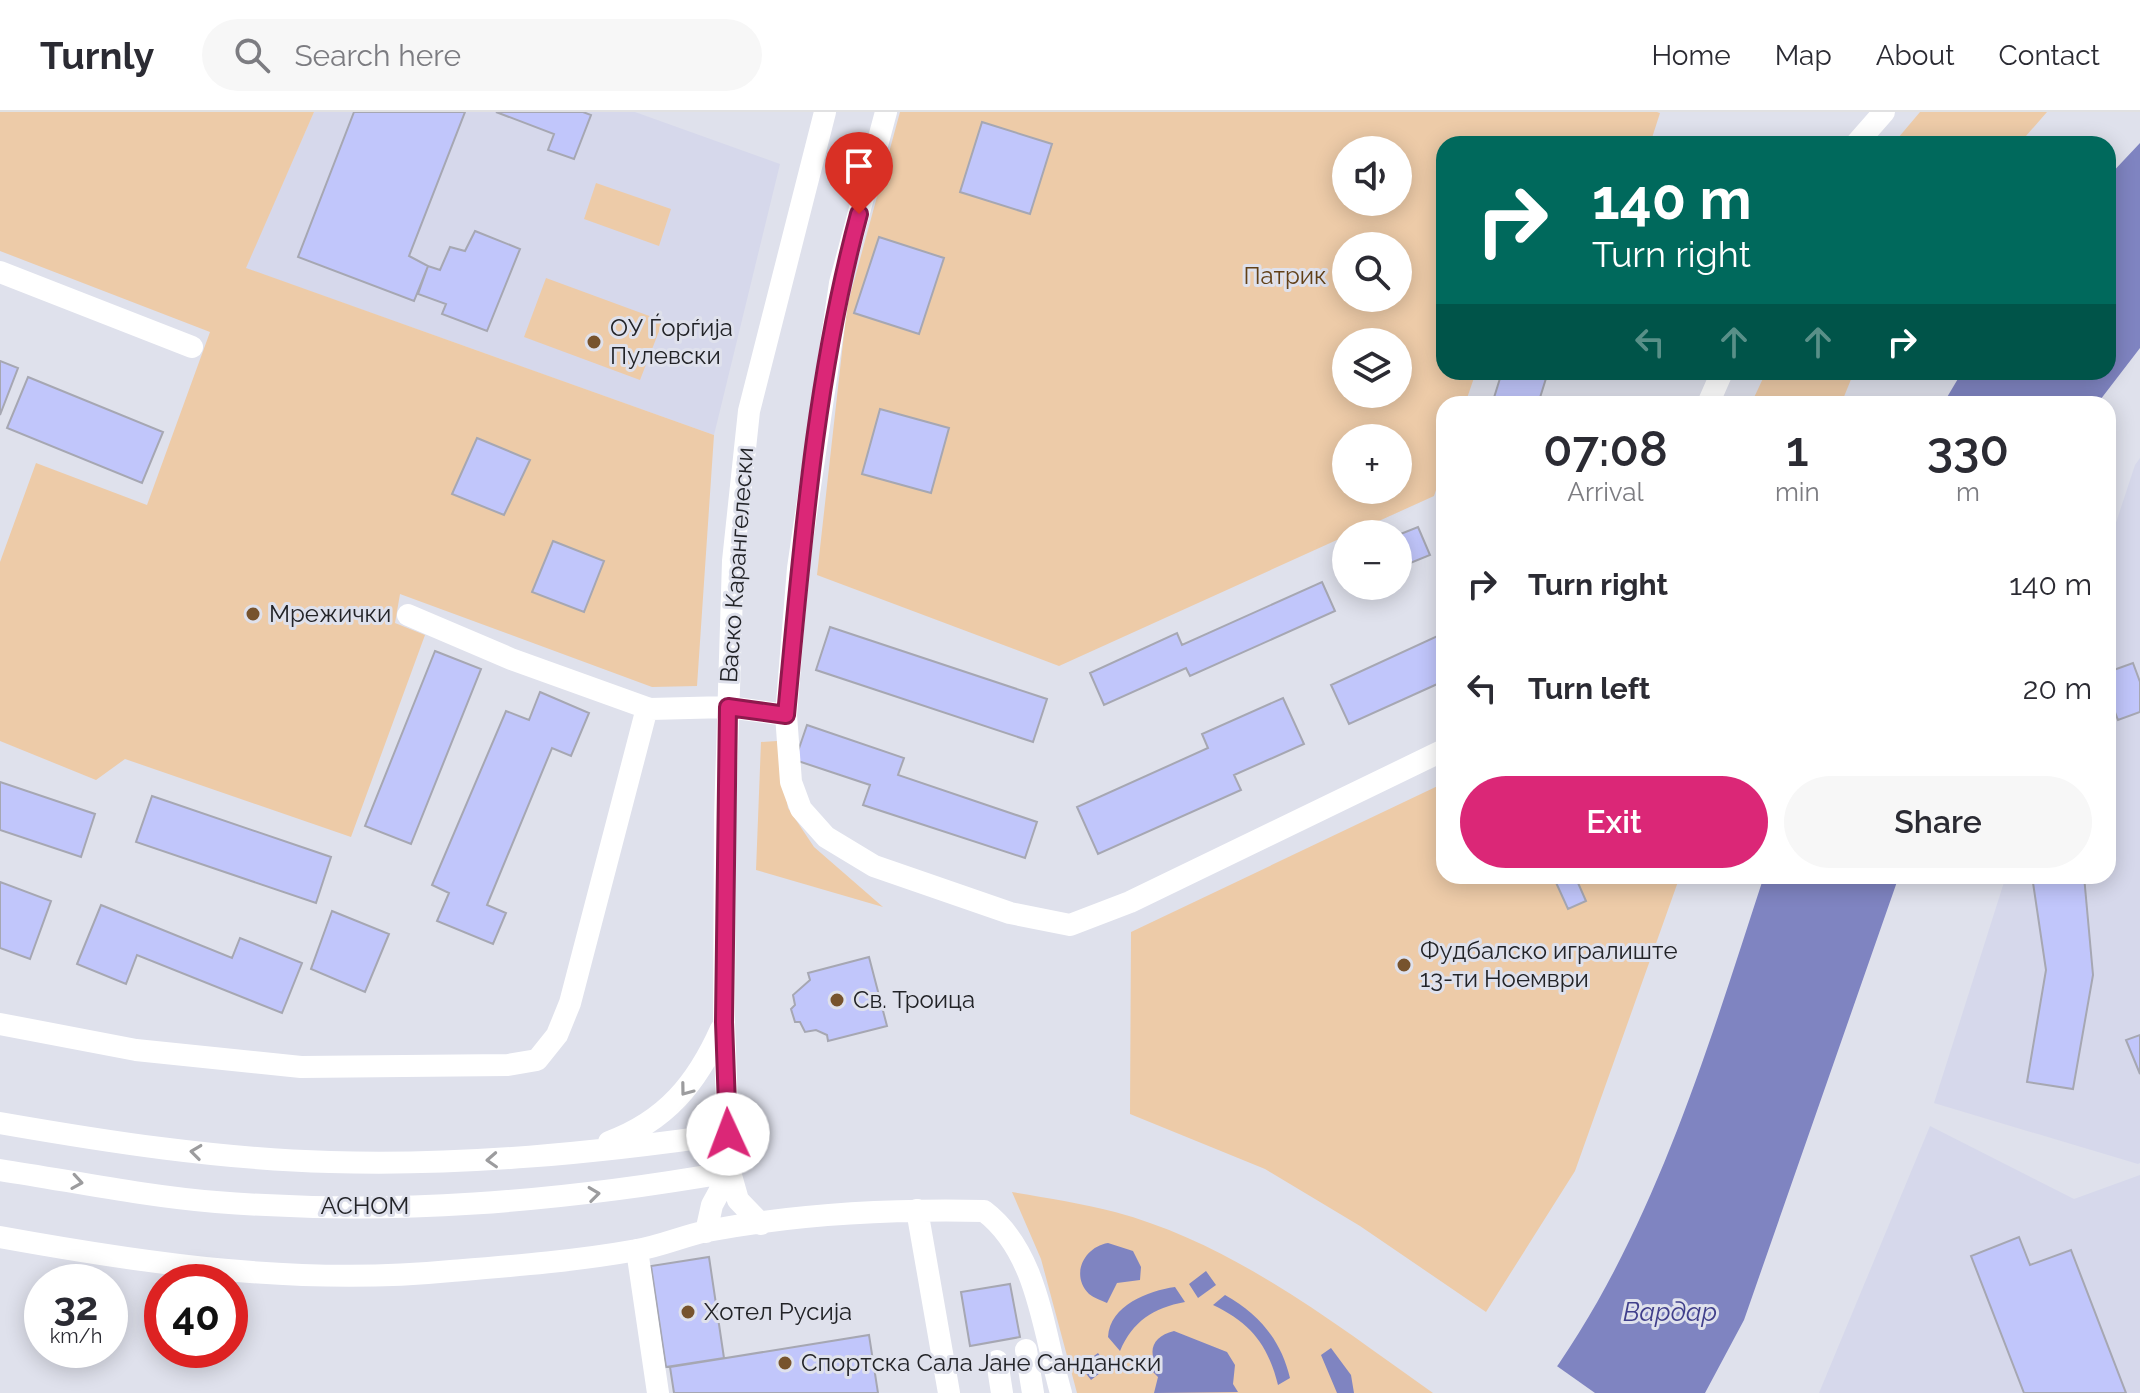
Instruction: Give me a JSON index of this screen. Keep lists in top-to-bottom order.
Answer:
{
  "streets": {
    "street": ["Васко Карангелески", "АСНОМ"]
  },
  "crossings": [
    ["Васко Карангелески", "АСНОМ"]
  ],
  "water": ["Вардар"],
  "parks": ["Патрик"],
  "places": [
    "ОУ Ѓорѓија Пулевски",
    "Мрежички",
    "Фудбалско игралиште 13-ти Ноември",
    "Св. Троица",
    "Хотел Русија",
    "Спортска Сала Јане Сандански"
  ],
  "page": {
    "header": "Turnly",
    "search": "Search here",
    "nav": [
      "Home",
      "Map",
      "About",
      "Contact"
    ],
    "map_buttons": ["+", "−"],
    "turn": ["140 m", "Turn right"],
    "eta": [
      "07:08",
      "Arrival",
      "1",
      "min",
      "330",
      "m"
    ],
    "list": [
      {
        "name": "Turn right",
        "value": "140 m"
      },
      {
        "name": "Turn left",
        "value": "20 m"
      }
    ],
    "buttons": ["Exit", "Share"],
    "speed": "32 km/h",
    "limit": "40"
  }
}
